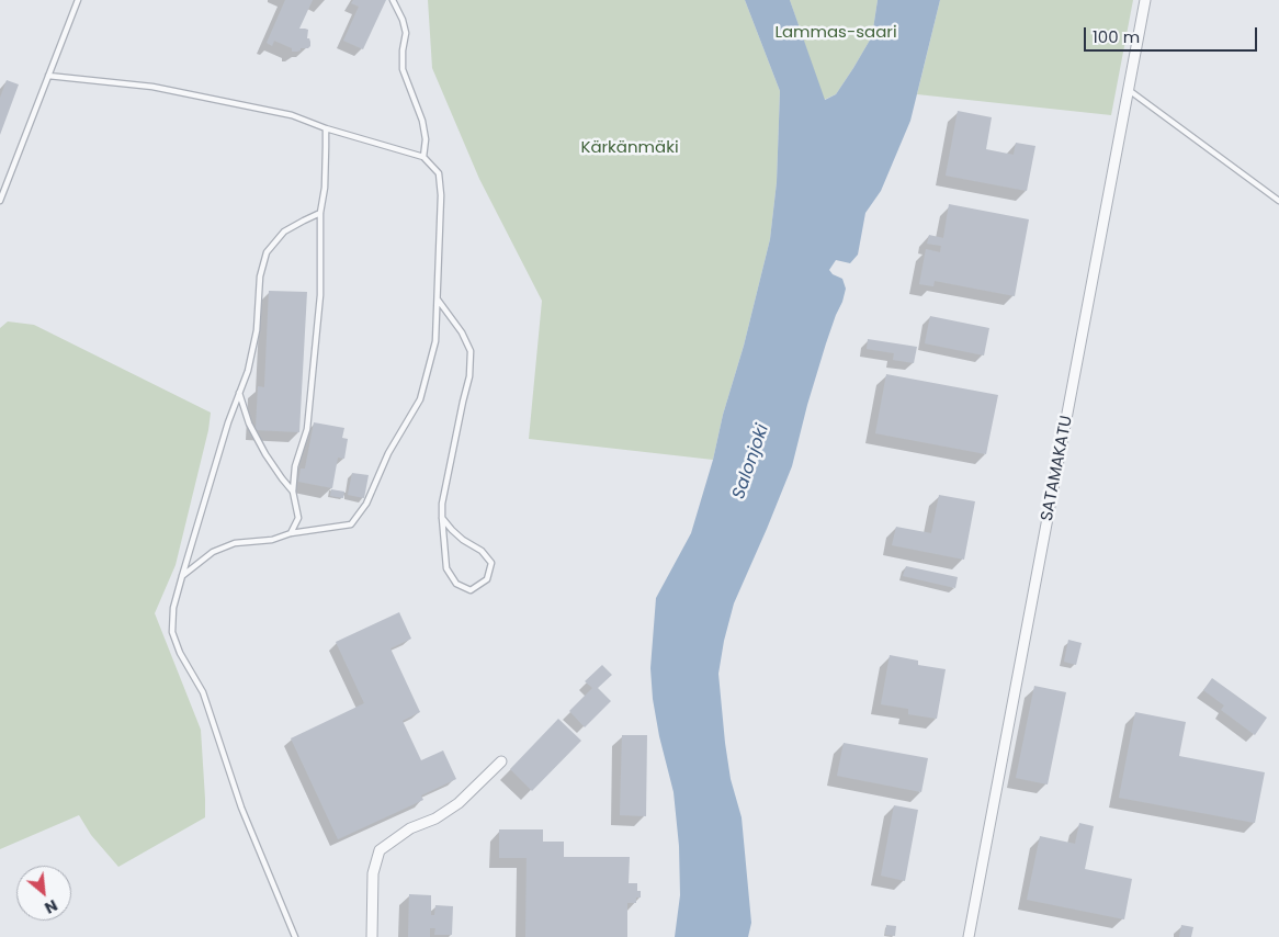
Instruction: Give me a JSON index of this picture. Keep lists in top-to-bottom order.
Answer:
{
  "streets": {
    "street": ["SATAMAKATU"]
  },
  "water": ["Salonjoki"],
  "parks": ["Lammas-saari", "Kärkänmäki"],
  "scale_bar": "100 m",
  "north": "bottom right"
}
